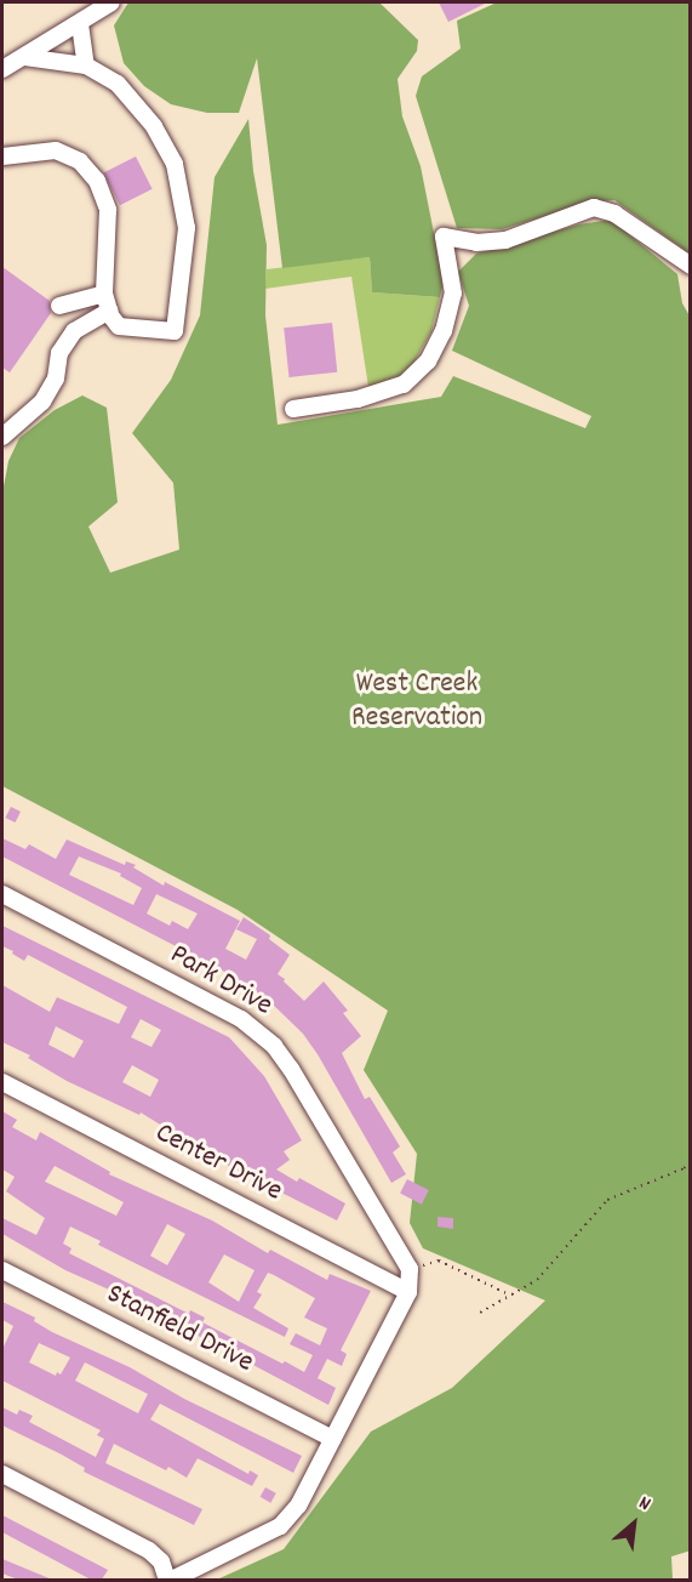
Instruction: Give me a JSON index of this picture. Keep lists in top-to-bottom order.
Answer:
{
  "streets": {
    "street": ["Park Drive", "Center Drive", "Stanfield Drive"]
  },
  "crossings": [
    ["Park Drive", "Center Drive"]
  ],
  "parks": ["West Creek Reservation"],
  "north": "top right"
}
